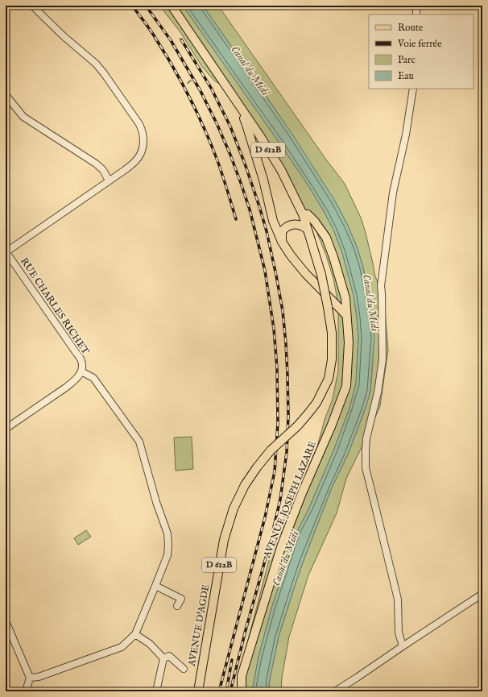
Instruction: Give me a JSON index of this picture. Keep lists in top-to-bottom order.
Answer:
{
  "streets": {
    "main road": ["D 612B", "AVENUE JOSEPH LAZARE", "AVENUE D'AGDE"],
    "street": ["RUE CHARLES RICHET"]
  },
  "crossings": [
    ["D 612B", "AVENUE JOSEPH LAZARE"],
    ["D 612B", "AVENUE D'AGDE"],
    ["AVENUE JOSEPH LAZARE", "AVENUE D'AGDE"]
  ],
  "water": ["Canal du Midi"],
  "legend": [
    "Route",
    "Voie ferrée",
    "Parc",
    "Eau"
  ]
}
